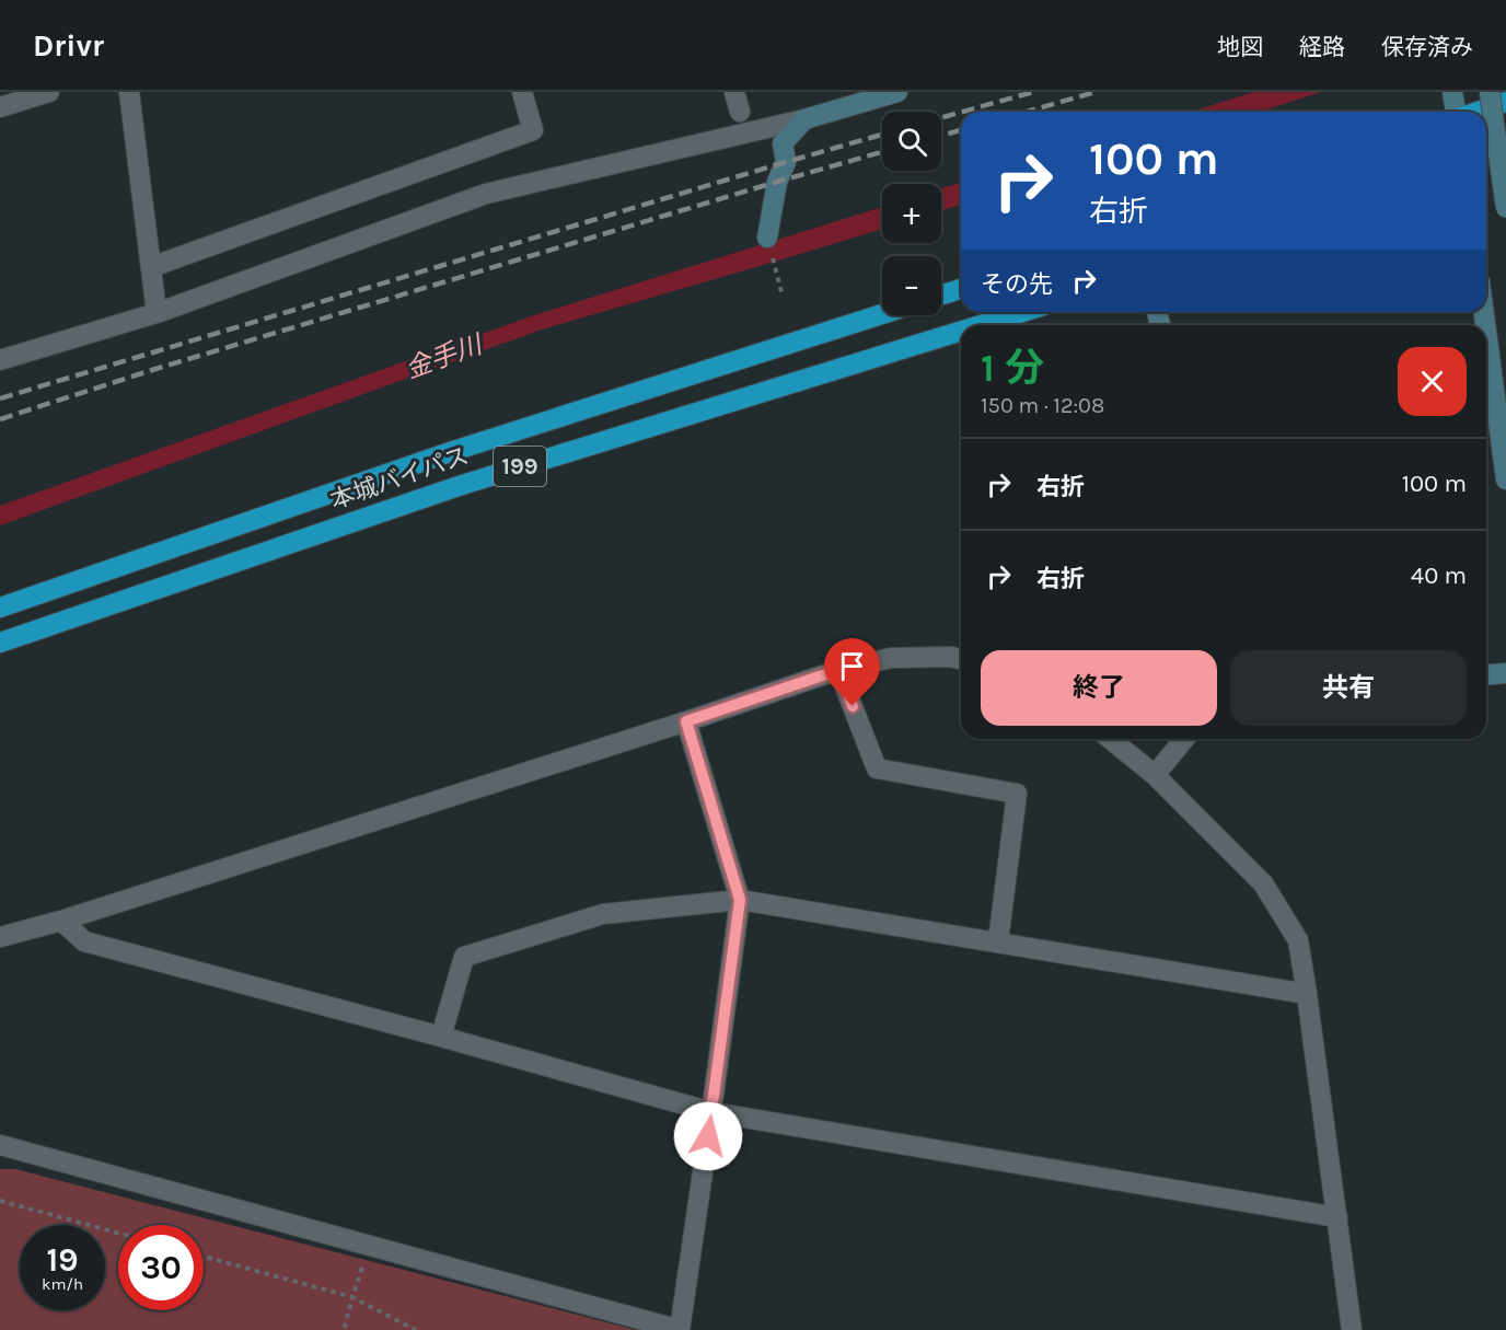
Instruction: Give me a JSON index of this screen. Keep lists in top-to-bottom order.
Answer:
{
  "streets": {
    "highway": ["199", "本城バイパス"]
  },
  "water": ["金手川"],
  "page": {
    "header": "Drivr",
    "nav": ["地図", "経路", "保存済み"],
    "map_buttons": ["+", "−"],
    "turn": ["100 m", "右折"],
    "then": "その先",
    "heading": ["1 分", "150 m · 12:08"],
    "list": [
      {
        "name": "右折",
        "value": "100 m"
      },
      {
        "name": "右折",
        "value": "40 m"
      }
    ],
    "buttons": ["終了", "共有"],
    "speed": "19 km/h",
    "limit": "30"
  }
}
